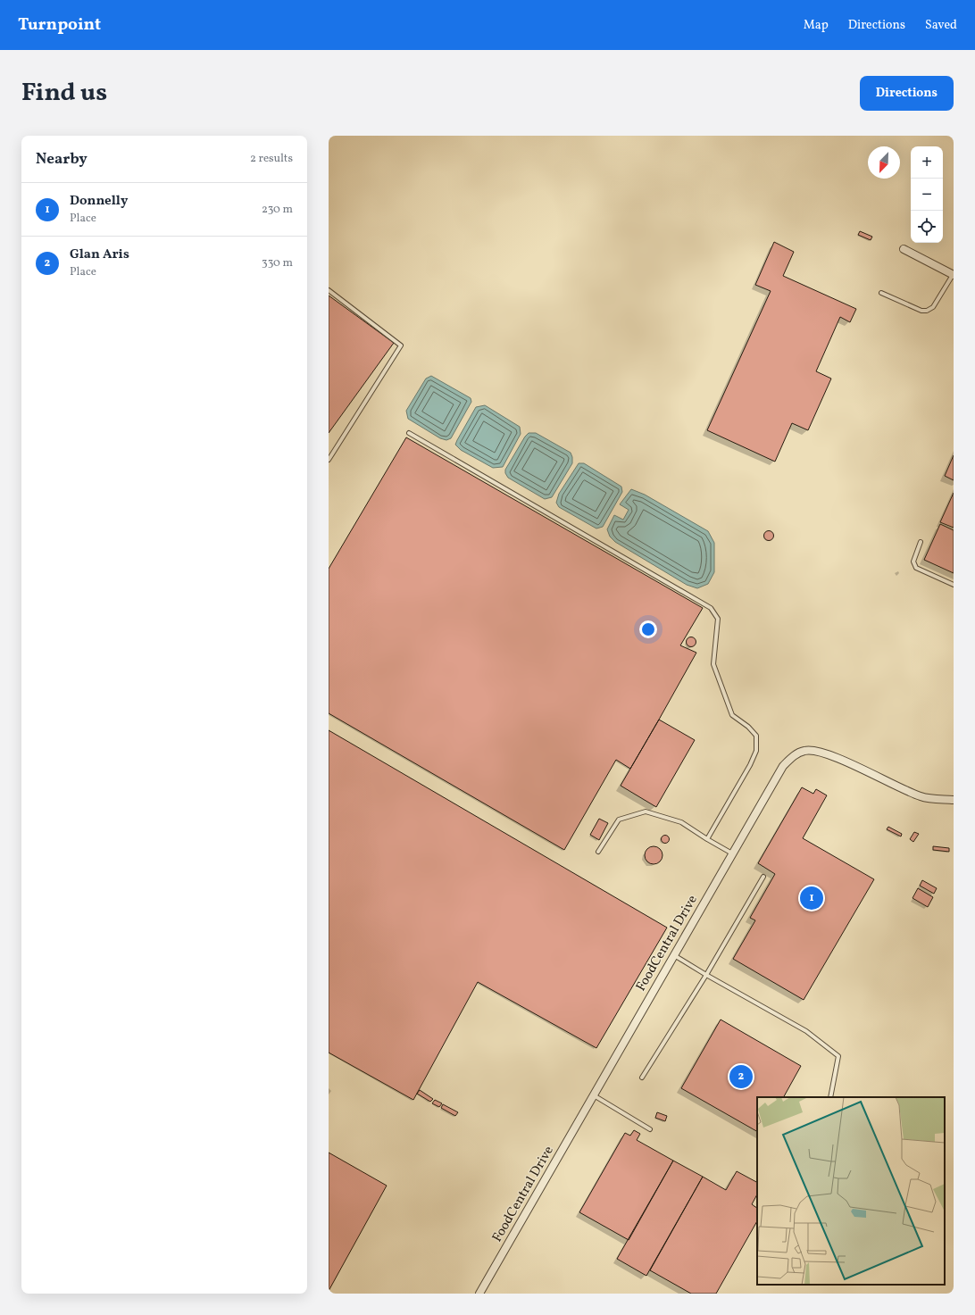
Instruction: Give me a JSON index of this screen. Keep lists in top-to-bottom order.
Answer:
{
  "streets": {
    "street": ["FoodCentral Drive"]
  },
  "north": "bottom left",
  "page": {
    "header": "Turnpoint",
    "nav": ["Map", "Directions", "Saved"],
    "title": "Find us",
    "buttons": "Directions",
    "heading": ["Nearby", "2 results"],
    "map_buttons": ["+", "−"],
    "list": [
      {
        "mark": "1",
        "name": "Donnelly",
        "note": "Place",
        "value": "230 m"
      },
      {
        "mark": "2",
        "name": "Glan Aris",
        "note": "Place",
        "value": "330 m"
      }
    ],
    "pins": ["1", "2"]
  }
}
